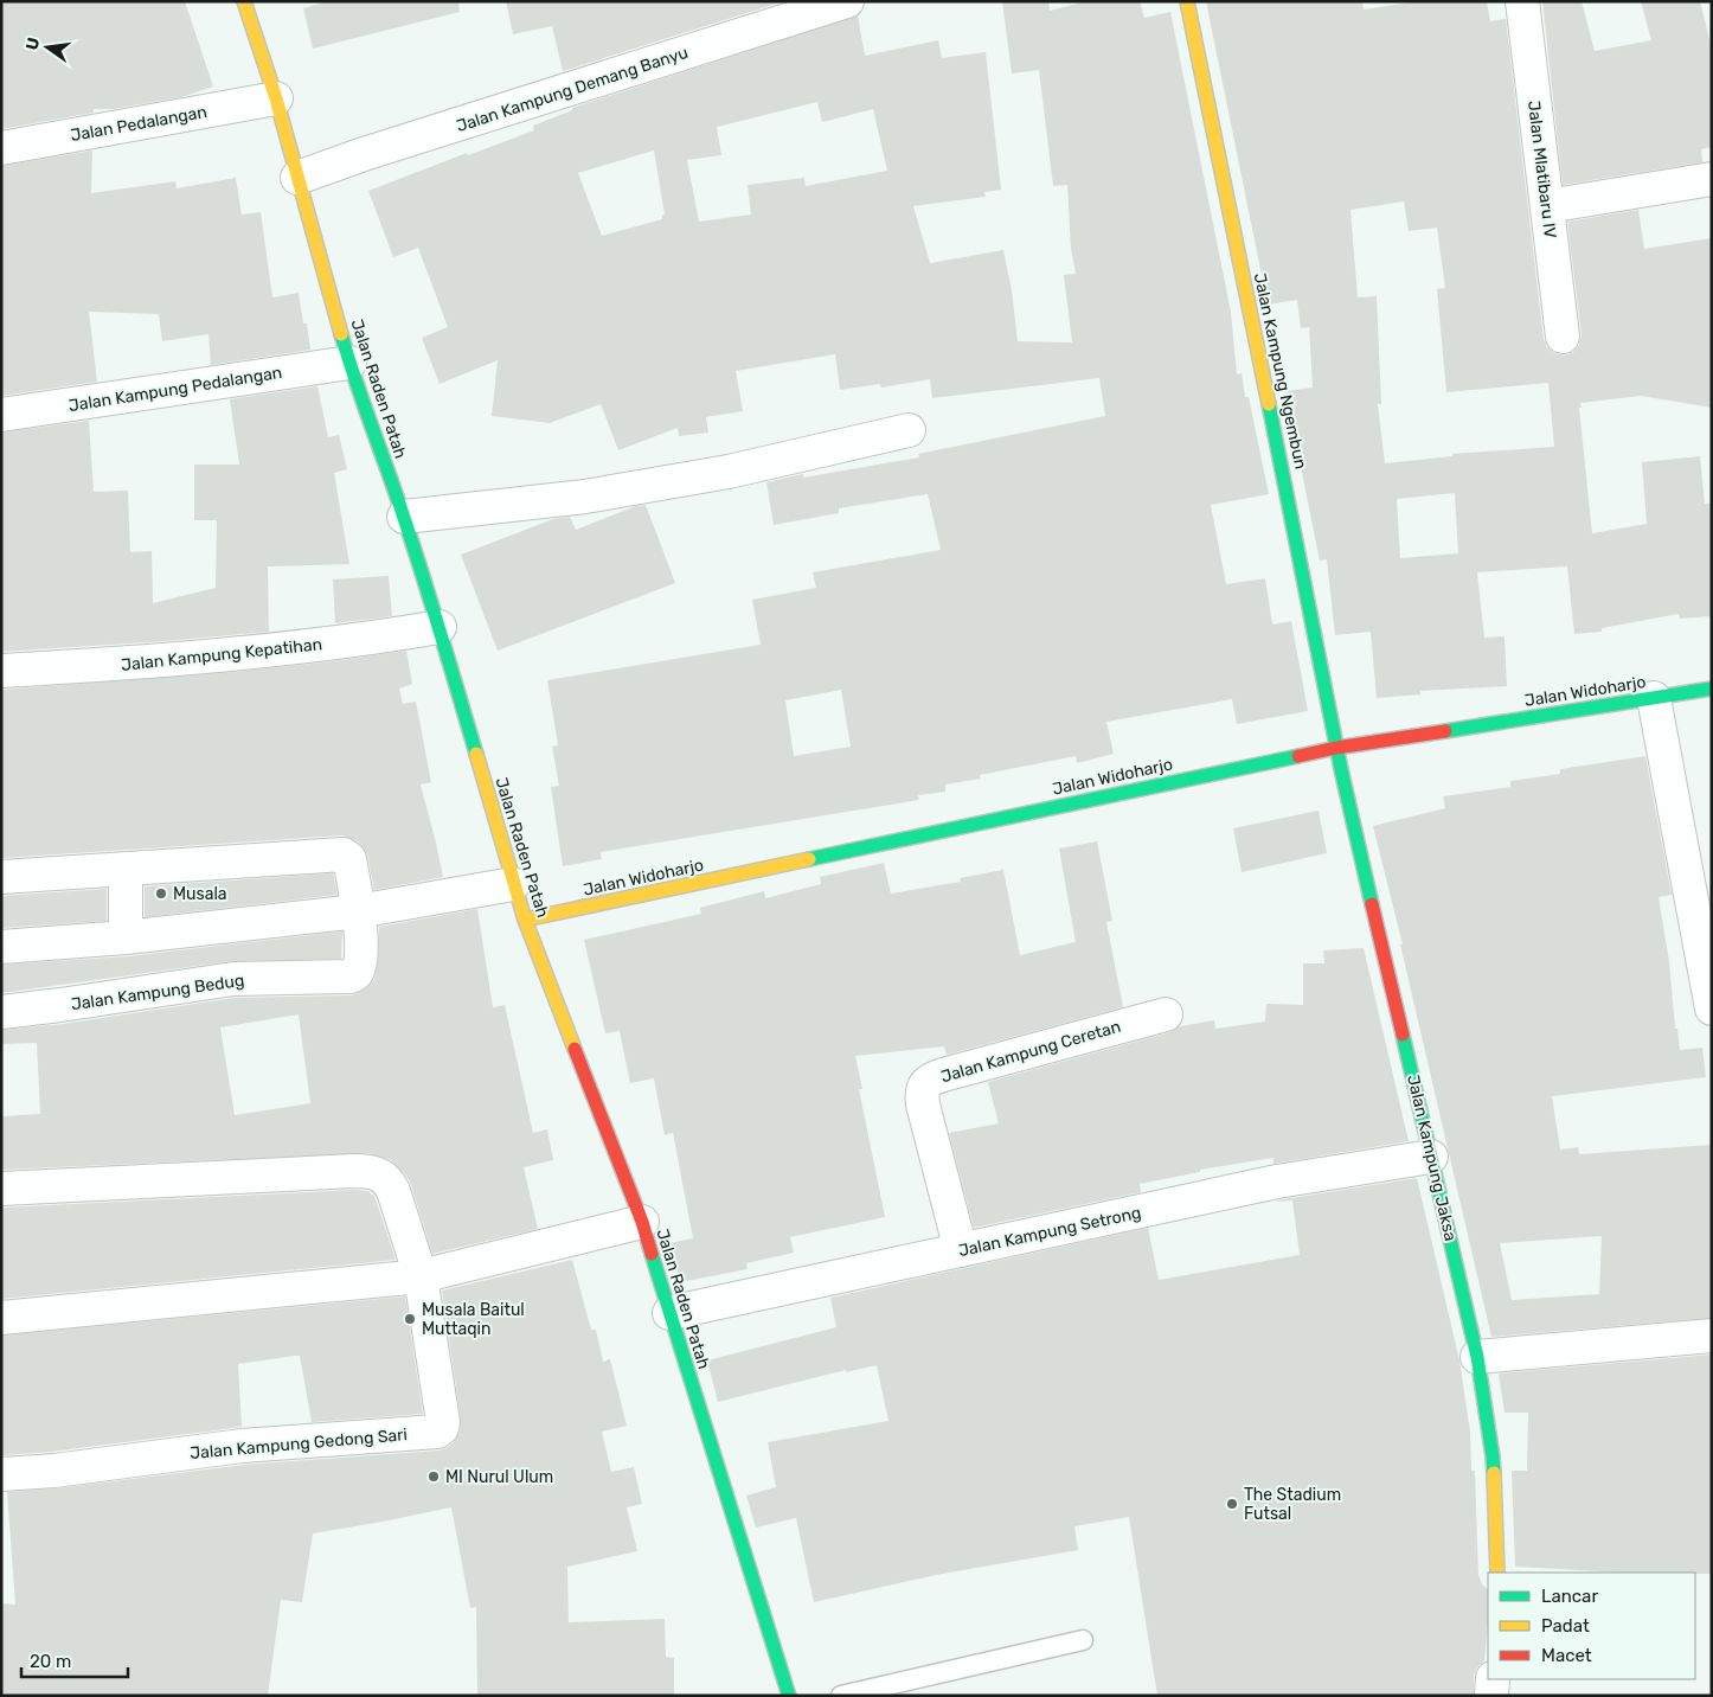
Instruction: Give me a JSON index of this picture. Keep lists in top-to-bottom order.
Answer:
{
  "streets": {
    "main road": [
      "Jalan Kampung Ngembun",
      "Jalan Raden Patah",
      "Jalan Widoharjo",
      "Jalan Kampung Jaksa"
    ],
    "street": [
      "Jalan Kampung Demang Banyu",
      "Jalan Pedalangan",
      "Jalan Mlatibaru IV",
      "Jalan Kampung Pedalangan",
      "Jalan Kampung Kepatihan",
      "Jalan Kampung Bedug",
      "Jalan Kampung Ceretan",
      "Jalan Kampung Setrong",
      "Jalan Kampung Gedong Sari"
    ]
  },
  "crossings": [
    ["Jalan Kampung Demang Banyu", "Jalan Raden Patah"],
    ["Jalan Pedalangan", "Jalan Raden Patah"],
    ["Jalan Kampung Ngembun", "Jalan Widoharjo"],
    ["Jalan Kampung Ngembun", "Jalan Kampung Jaksa"],
    ["Jalan Kampung Pedalangan", "Jalan Raden Patah"],
    ["Jalan Raden Patah", "Jalan Kampung Kepatihan"],
    ["Jalan Raden Patah", "Jalan Widoharjo"],
    ["Jalan Raden Patah", "Jalan Kampung Setrong"],
    ["Jalan Widoharjo", "Jalan Kampung Jaksa"],
    ["Jalan Kampung Ceretan", "Jalan Kampung Setrong"],
    ["Jalan Kampung Jaksa", "Jalan Kampung Setrong"]
  ],
  "places": [
    "Musala",
    "Musala Baitul Muttaqin",
    "MI Nurul Ulum",
    "The Stadium Futsal"
  ],
  "legend": ["Lancar", "Padat", "Macet"],
  "scale_bar": "20 m",
  "north": "left"
}
